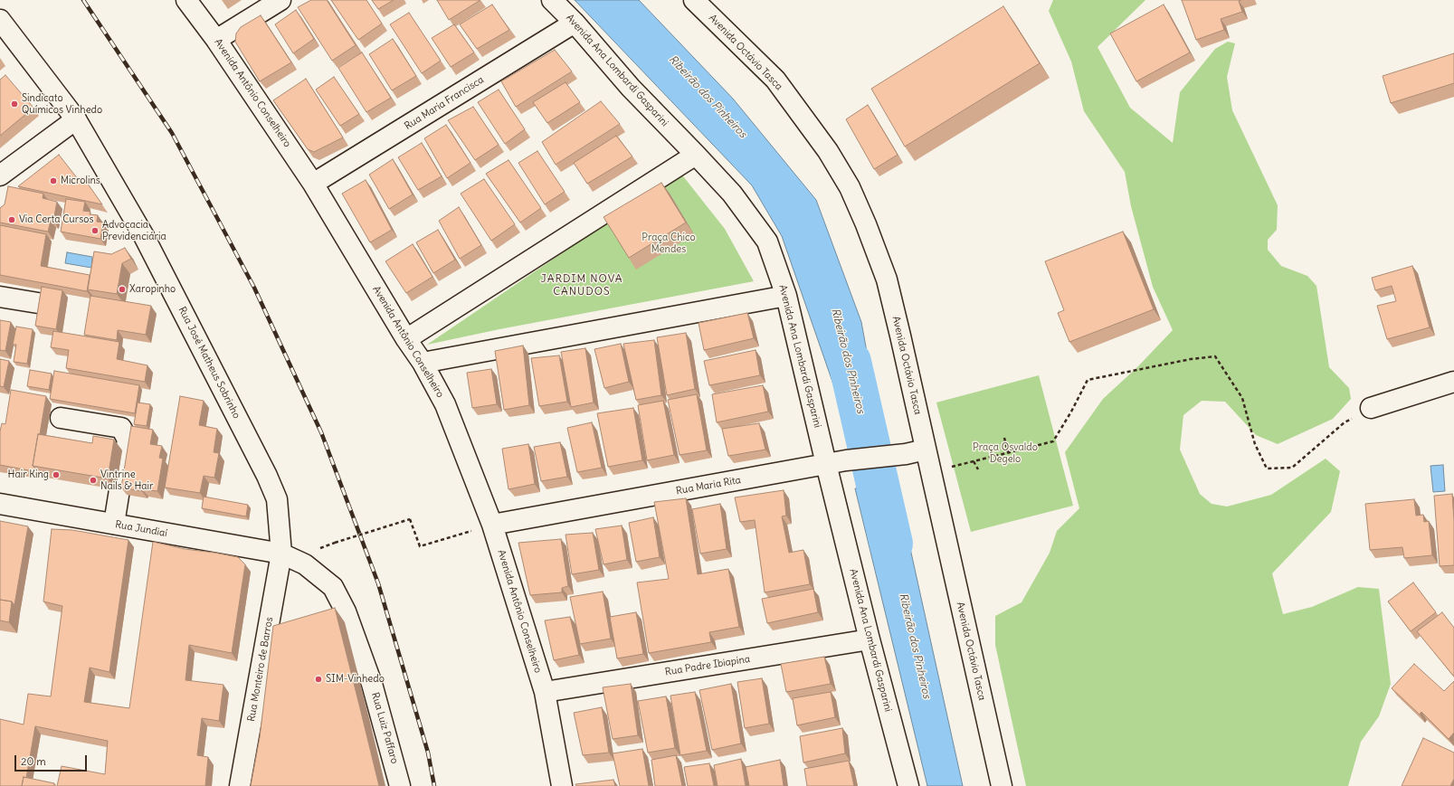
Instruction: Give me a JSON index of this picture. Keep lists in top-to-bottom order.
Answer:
{
  "streets": {
    "street": [
      "Avenida Octávio Tasca",
      "Avenida Ana Lombardi Gasparini",
      "Avenida Antônio Conselheiro",
      "Rua Maria Francisca",
      "Rua José Matheus Sobrinho",
      "Rua Maria Rita",
      "Rua Jundiaí",
      "Rua Padre Ibiapina",
      "Rua Monteiro de Barros",
      "Rua Luiz Paffaro"
    ]
  },
  "crossings": [
    ["Avenida Octávio Tasca", "Rua Maria Rita"],
    ["Avenida Ana Lombardi Gasparini", "Rua Maria Francisca"],
    ["Avenida Ana Lombardi Gasparini", "Rua Maria Rita"],
    ["Avenida Ana Lombardi Gasparini", "Rua Padre Ibiapina"],
    ["Avenida Antônio Conselheiro", "Rua Maria Francisca"],
    ["Avenida Antônio Conselheiro", "Rua Maria Rita"],
    ["Avenida Antônio Conselheiro", "Rua Padre Ibiapina"],
    ["Rua José Matheus Sobrinho", "Rua Jundiaí"],
    ["Rua José Matheus Sobrinho", "Rua Monteiro de Barros"],
    ["Rua José Matheus Sobrinho", "Rua Luiz Paffaro"],
    ["Rua Jundiaí", "Rua Monteiro de Barros"],
    ["Rua Jundiaí", "Rua Luiz Paffaro"],
    ["Rua Monteiro de Barros", "Rua Luiz Paffaro"]
  ],
  "districts": ["JARDIM NOVA CANUDOS"],
  "water": ["Ribeirão dos Pinheiros"],
  "parks": ["Praça Chico Mendes", "Praça Osvaldo Degelo"],
  "places": [
    "Sindicato Químicos Vinhedo",
    "Microlins",
    "Via Certa Cursos",
    "Advocacia Previdenciária",
    "Xaropinho",
    "Hair King",
    "Vintrine Nails & Hair",
    "SIM-Vinhedo"
  ],
  "scale_bar": "20 m"
}
